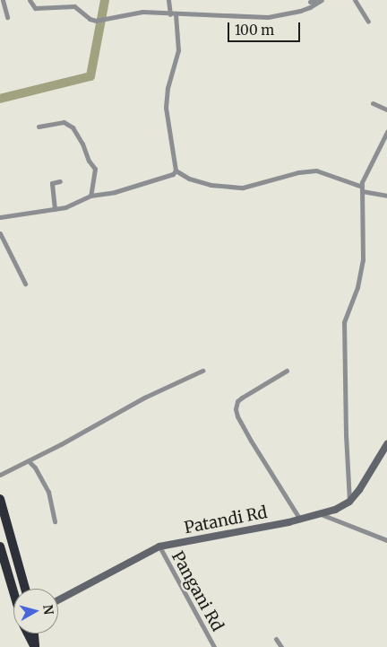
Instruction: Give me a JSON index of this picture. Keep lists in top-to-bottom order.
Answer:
{
  "streets": {
    "street": ["Patandi Rd", "Pangani Rd"]
  },
  "crossings": [
    ["Patandi Rd", "Pangani Rd"]
  ],
  "scale_bar": "100 m",
  "north": "right"
}
